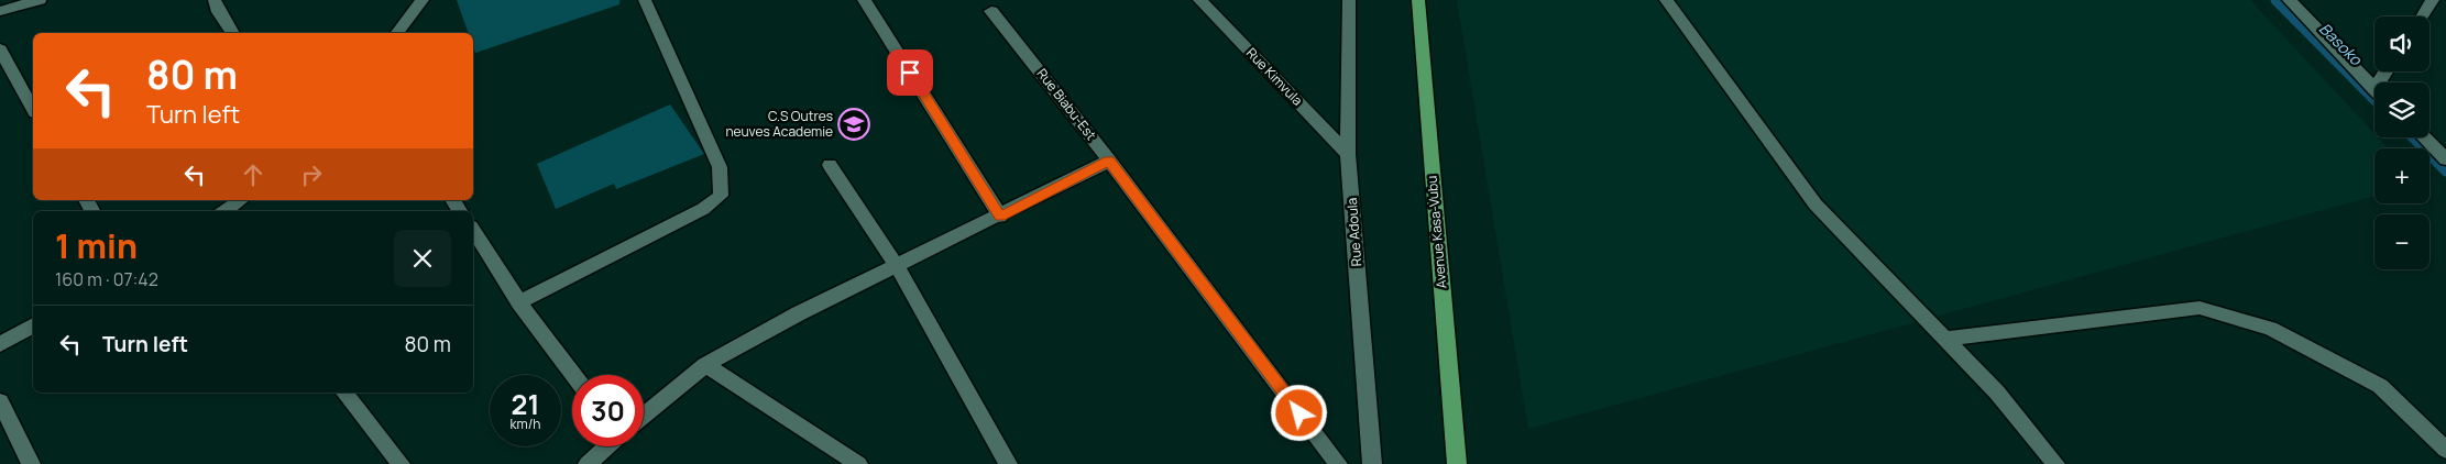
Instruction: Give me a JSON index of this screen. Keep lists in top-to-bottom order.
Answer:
{
  "streets": {
    "main road": ["Avenue Kasa-Vubu"],
    "street": ["Rue Kimvula", "Rue Biabu-Est", "Rue Adoula"]
  },
  "crossings": [
    ["Rue Kimvula", "Rue Adoula"]
  ],
  "water": ["Basoko"],
  "places": {
    "school or university": ["C.S Outres neuves Academie"]
  },
  "page": {
    "map_buttons": ["+", "−"],
    "turn": ["80 m", "Turn left"],
    "heading": ["1 min", "160 m · 07:42"],
    "list": [
      {
        "name": "Turn left",
        "value": "80 m"
      }
    ],
    "speed": "21 km/h",
    "limit": "30"
  }
}
